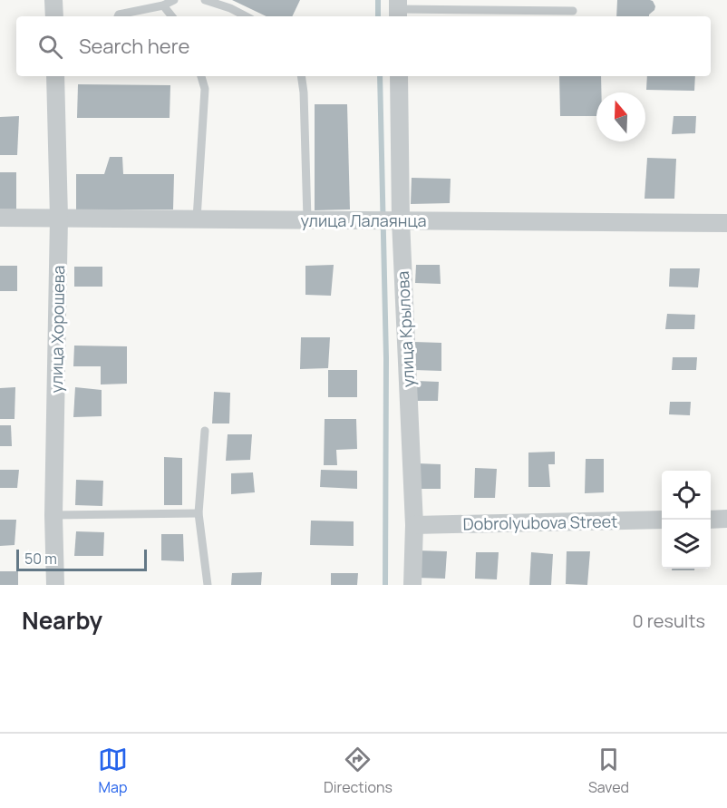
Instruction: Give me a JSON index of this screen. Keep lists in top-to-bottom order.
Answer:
{
  "streets": {
    "street": [
      "улица Лалаянца",
      "улица Хорошева",
      "улица Крылова",
      "Dobrolyubova Street"
    ]
  },
  "crossings": [
    ["улица Лалаянца", "улица Хорошева"],
    ["улица Лалаянца", "улица Крылова"],
    ["улица Крылова", "Dobrolyubova Street"]
  ],
  "scale_bar": "50 m",
  "north": "top",
  "page": {
    "search": "Search here",
    "scale": "50 m",
    "heading": ["Nearby", "0 results"],
    "nav": ["Map", "Directions", "Saved"]
  }
}
